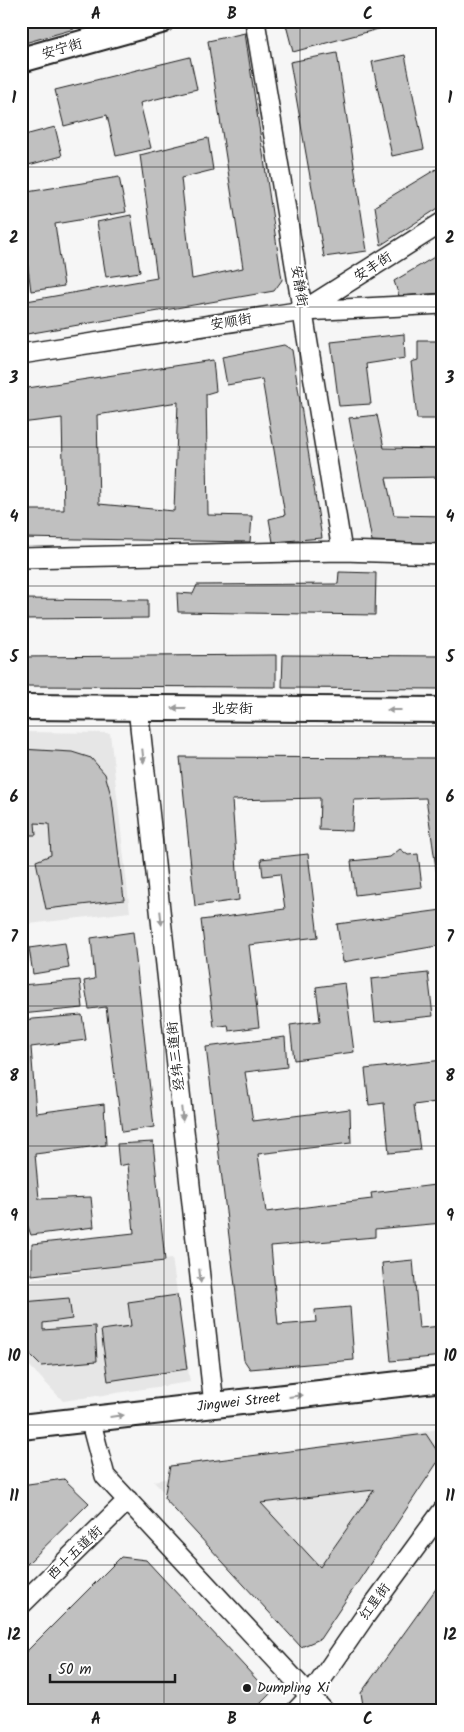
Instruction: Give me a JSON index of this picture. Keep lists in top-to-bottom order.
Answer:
{
  "streets": {
    "main road": ["安宁街", "北安街", "Jingwei Street"],
    "street": [
      "安丰街",
      "安静街",
      "安顺街",
      "经纬三道街",
      "西十五道街",
      "红星街"
    ]
  },
  "crossings": [
    ["安丰街", "安静街"],
    ["安丰街", "安顺街"],
    ["安静街", "安顺街"],
    ["北安街", "经纬三道街"],
    ["经纬三道街", "Jingwei Street"]
  ],
  "one_way": ["北安街", "经纬三道街", "Jingwei Street"],
  "places": ["Dumpling Xi"],
  "scale_bar": "50 m",
  "grid": {
    "columns": ["A", "B", "C"],
    "rows": [
      "1",
      "2",
      "3",
      "4",
      "5",
      "6",
      "7",
      "8",
      "9",
      "10",
      "11",
      "12"
    ]
  }
}
